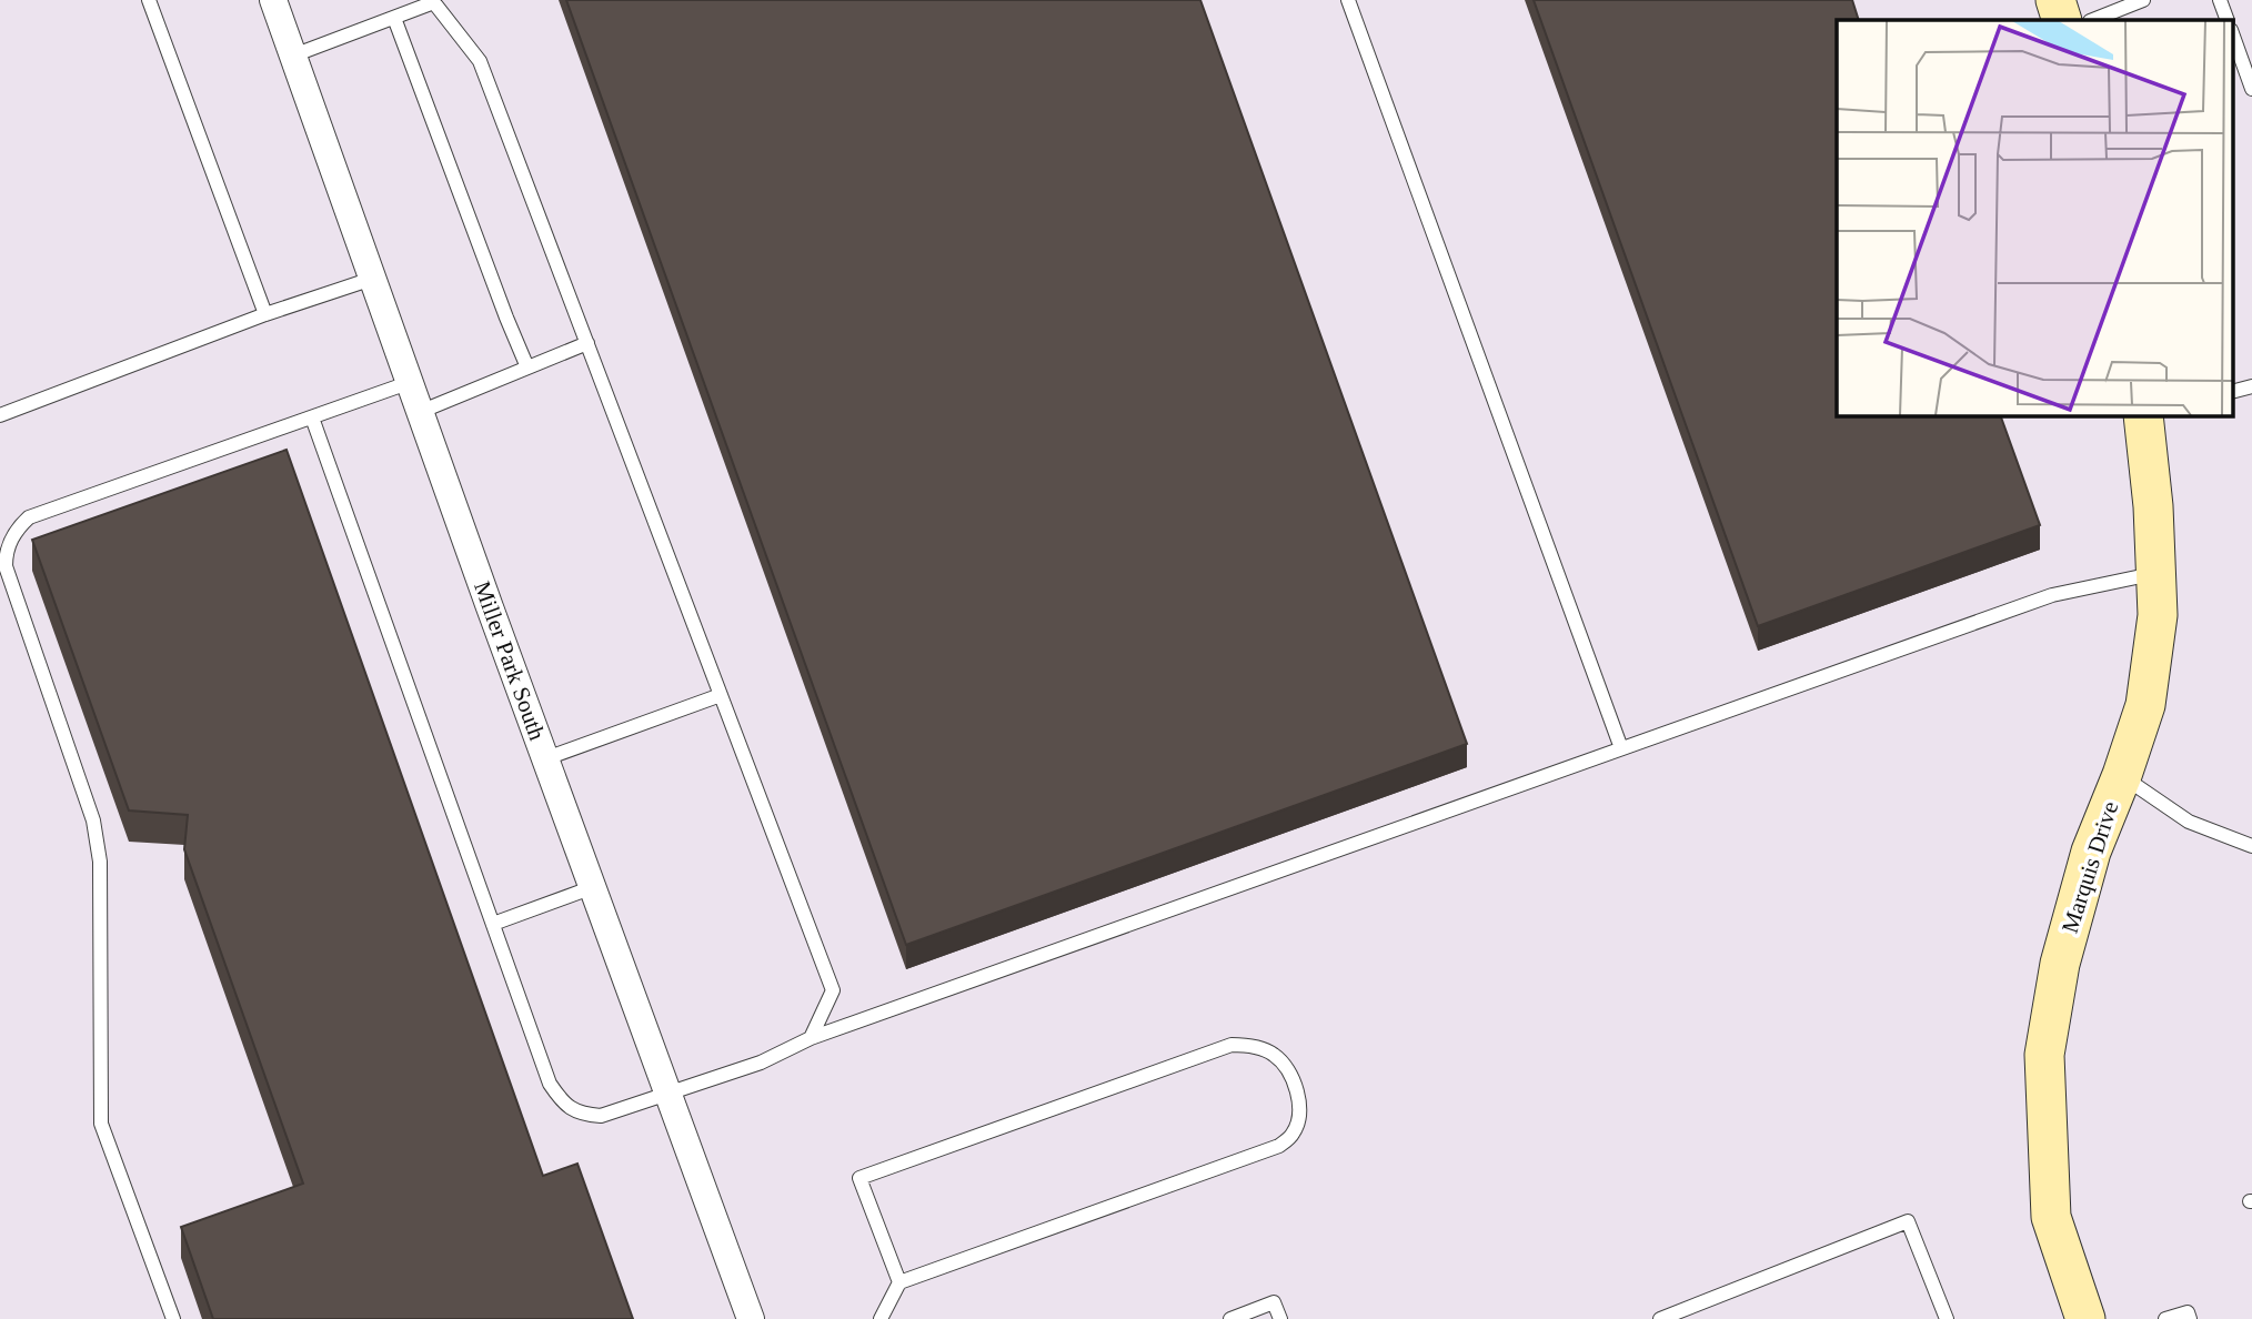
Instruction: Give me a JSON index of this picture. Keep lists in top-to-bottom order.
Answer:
{
  "streets": {
    "street": ["Miller Park South", "Marquis Drive"]
  }
}
